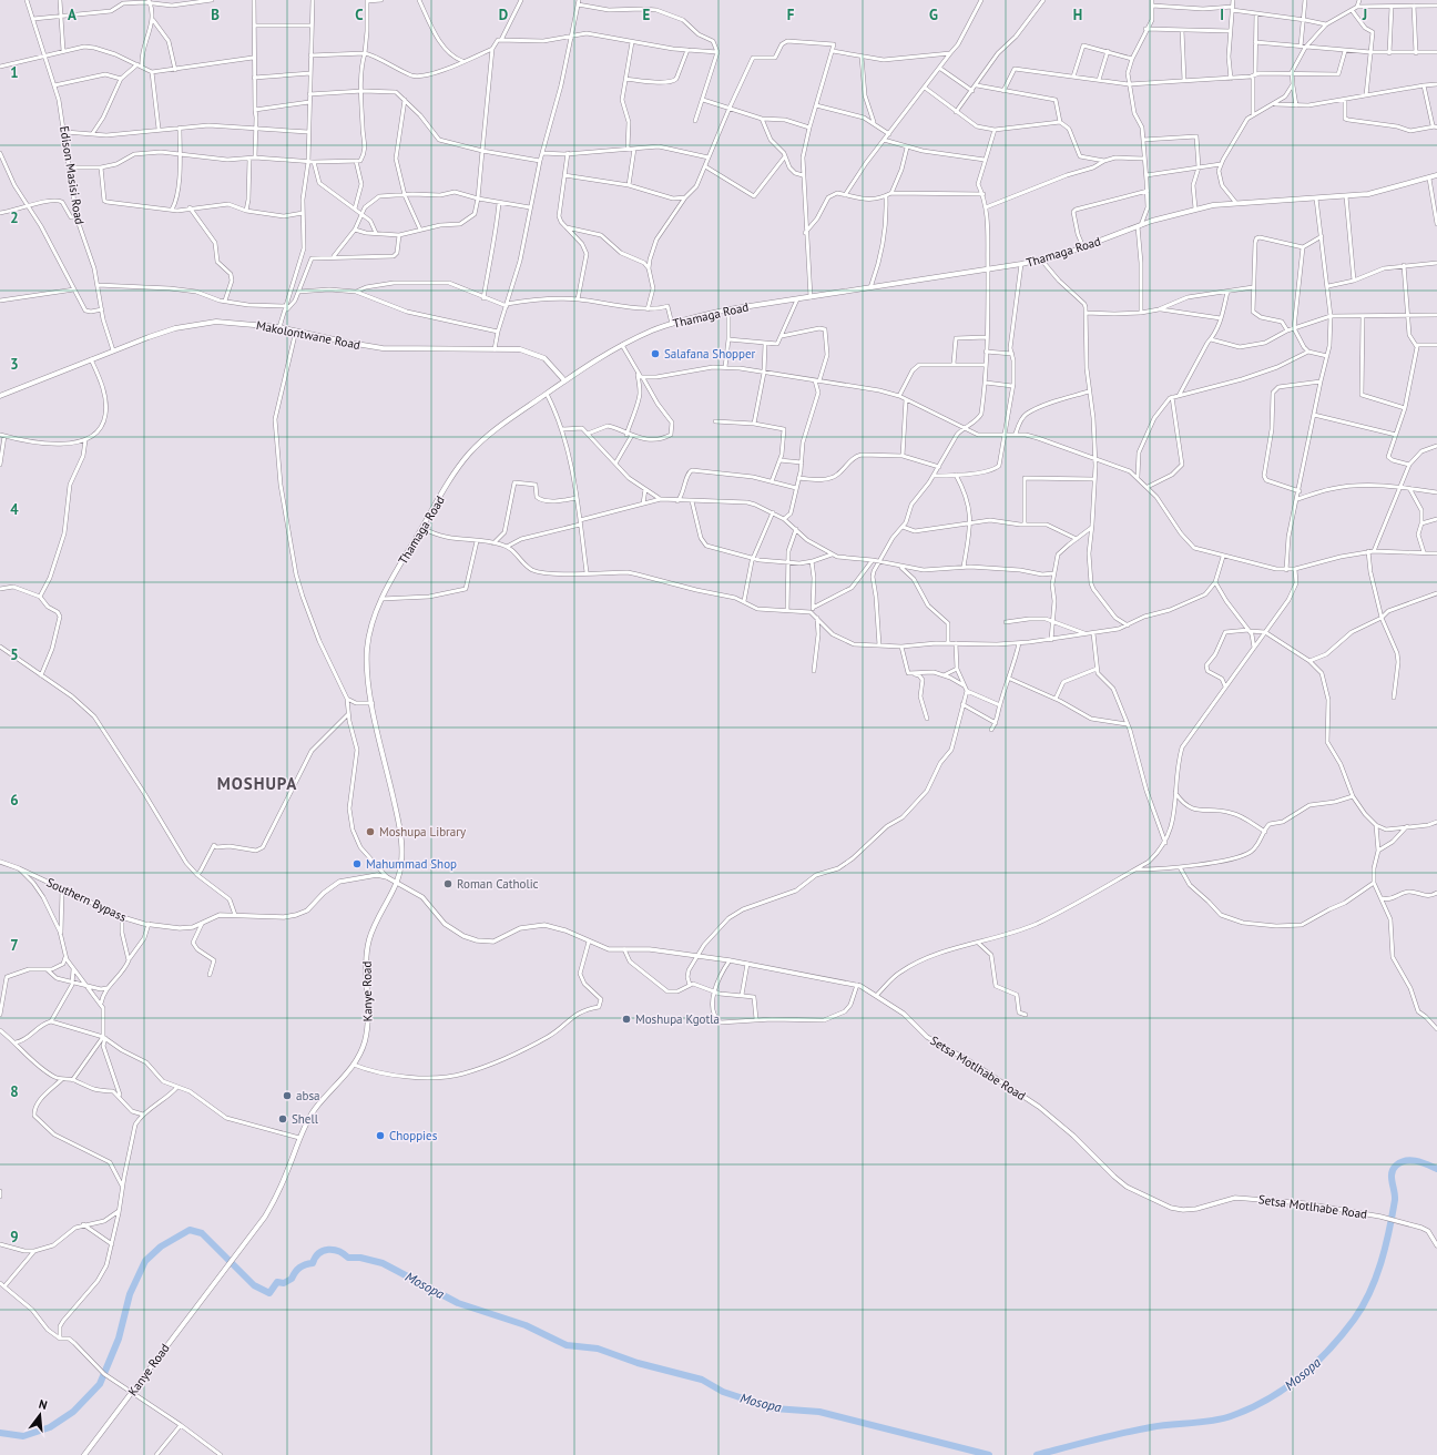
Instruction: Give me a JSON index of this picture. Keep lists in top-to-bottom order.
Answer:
{
  "streets": {
    "main road": ["Thamaga Road", "Makolontwane Road", "Kanye Road"],
    "street": ["Edison Masisi Road", "Southern Bypass", "Setsa Motlhabe Road"]
  },
  "crossings": [
    ["Edison Masisi Road", "Makolontwane Road"],
    ["Thamaga Road", "Makolontwane Road"],
    ["Thamaga Road", "Kanye Road"],
    ["Thamaga Road", "Setsa Motlhabe Road"],
    ["Kanye Road", "Setsa Motlhabe Road"]
  ],
  "districts": ["MOSHUPA"],
  "water": ["Mosopa"],
  "places": [
    "Salafana Shopper",
    "Moshupa Library",
    "Mahummad Shop",
    "Roman Catholic",
    "Moshupa Kgotla",
    "absa",
    "Shell",
    "Choppies"
  ],
  "north": "top",
  "grid": {
    "columns": [
      "A",
      "B",
      "C",
      "D",
      "E",
      "F",
      "G",
      "H",
      "I",
      "J"
    ],
    "rows": [
      "1",
      "2",
      "3",
      "4",
      "5",
      "6",
      "7",
      "8",
      "9"
    ]
  }
}
